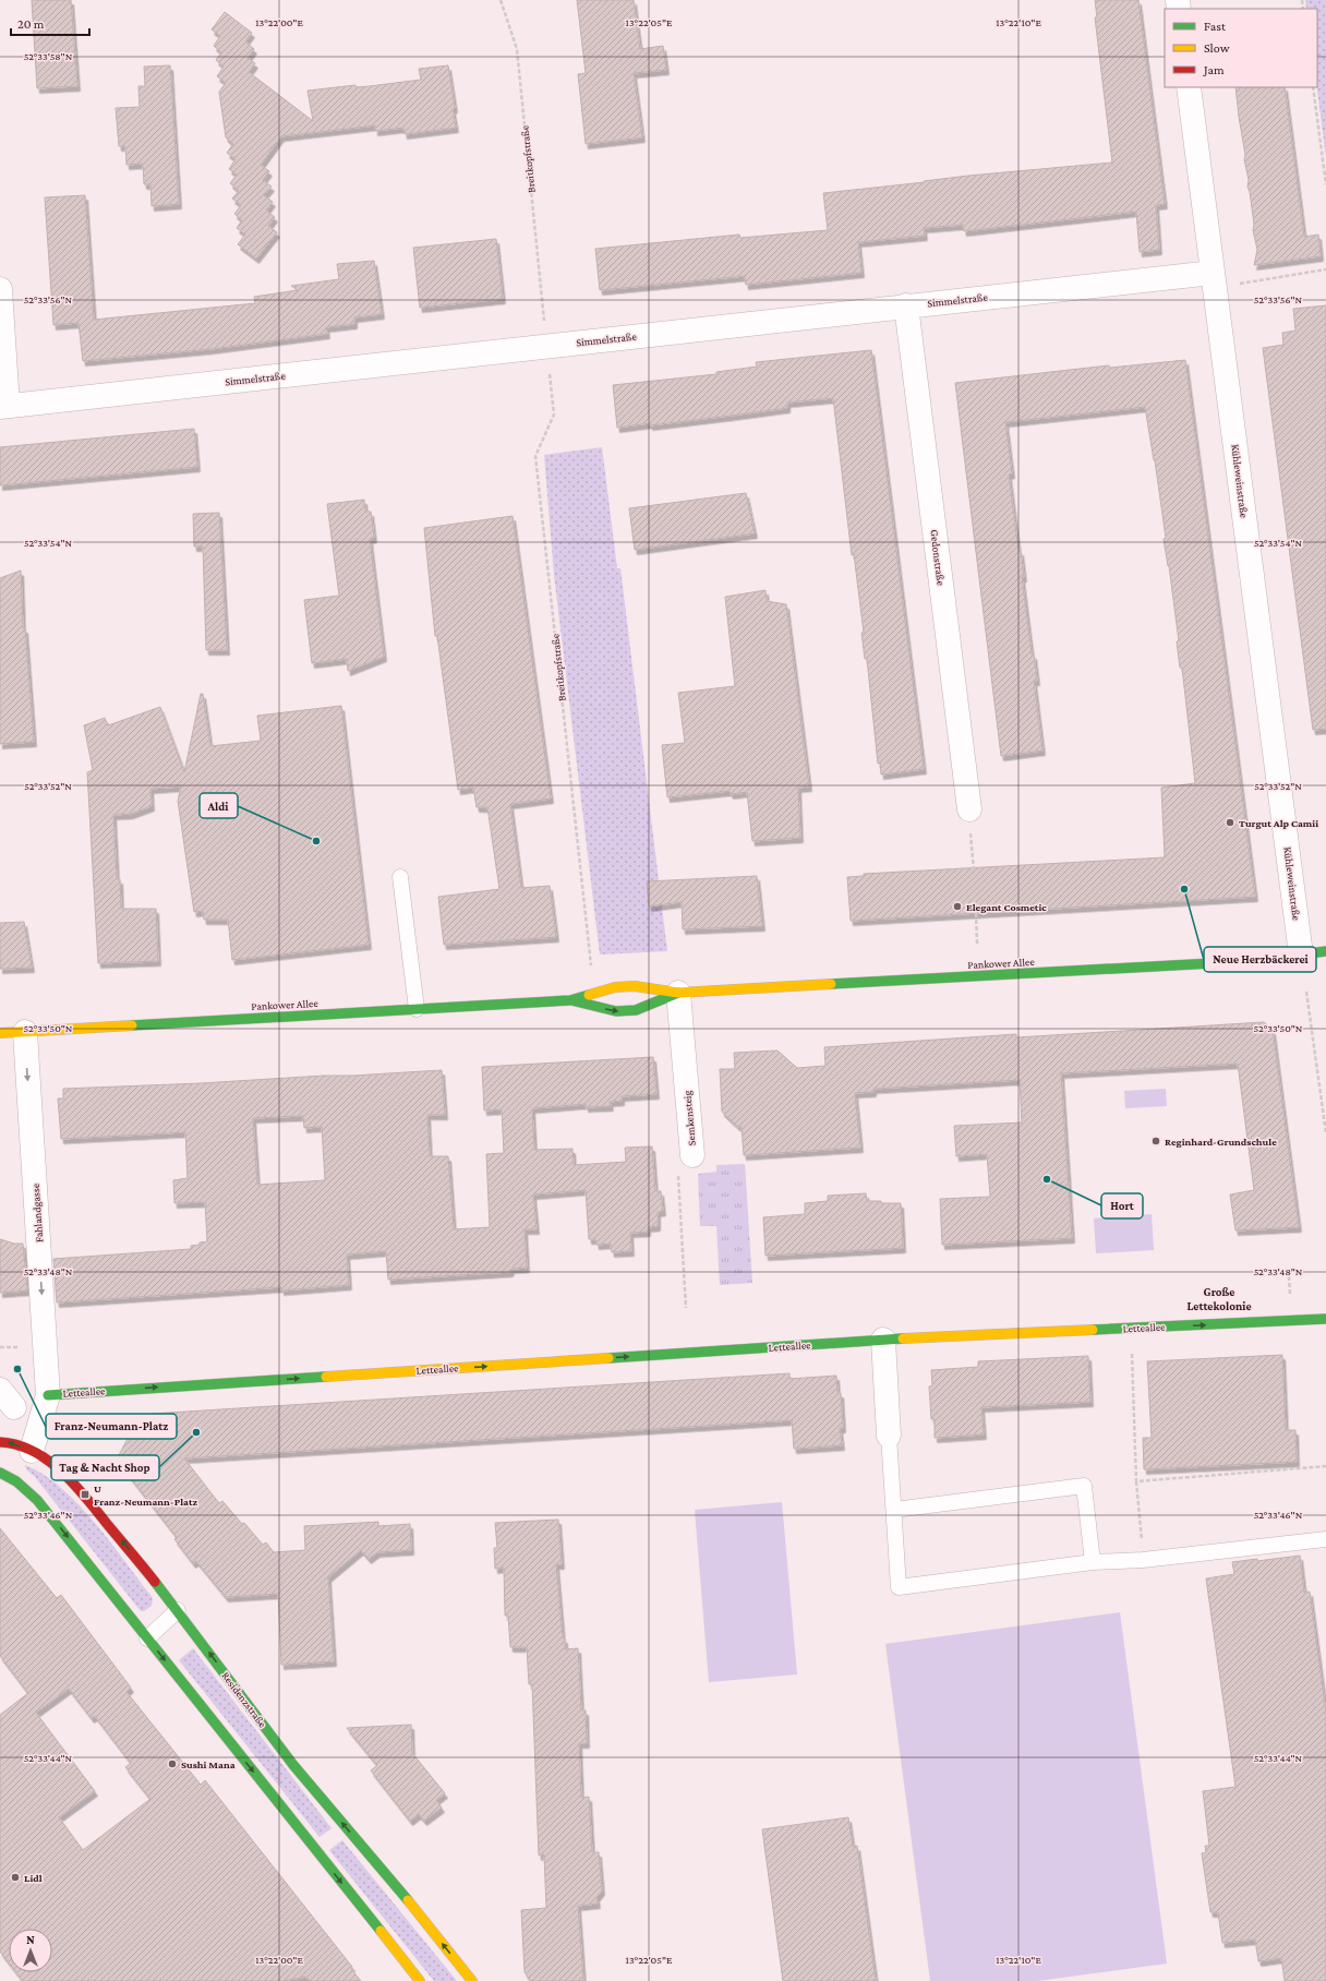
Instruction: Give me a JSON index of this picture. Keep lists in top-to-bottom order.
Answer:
{
  "streets": {
    "street": [
      "Simmelstraße",
      "Kühleweinstraße",
      "Gedonstraße",
      "Pankower Allee",
      "Semkensteig",
      "Fahlandgasse",
      "Letteallee",
      "Residenzstraße"
    ],
    "path": ["Breitkopfstraße"]
  },
  "crossings": [
    ["Simmelstraße", "Kühleweinstraße"],
    ["Simmelstraße", "Gedonstraße"],
    ["Kühleweinstraße", "Pankower Allee"],
    ["Pankower Allee", "Semkensteig"],
    ["Pankower Allee", "Fahlandgasse"],
    ["Fahlandgasse", "Letteallee"],
    ["Letteallee", "Residenzstraße"]
  ],
  "one_way": ["Fahlandgasse", "Letteallee"],
  "districts": ["Große Lettekolonie"],
  "places": {
    "other": [
      "Turgut Alp Camii",
      "Aldi",
      "Neue Herzbäckerei",
      "Elegant Cosmetic",
      "Reginhard-Grundschule",
      "Hort",
      "Franz-Neumann-Platz",
      "Tag & Nacht Shop",
      "Sushi Mana",
      "Lidl"
    ],
    "transit": ["U Franz-Neumann-Platz"]
  },
  "legend": ["Fast", "Slow", "Jam"],
  "scale_bar": "20 m",
  "north": "top",
  "coordinates": [
    "13°22'00\"E",
    "13°22'05\"E",
    "13°22'10\"E",
    "52°33'58\"N",
    "52°33'56\"N",
    "52°33'54\"N",
    "52°33'52\"N",
    "52°33'50\"N",
    "52°33'48\"N",
    "52°33'46\"N",
    "52°33'44\"N"
  ]
}
